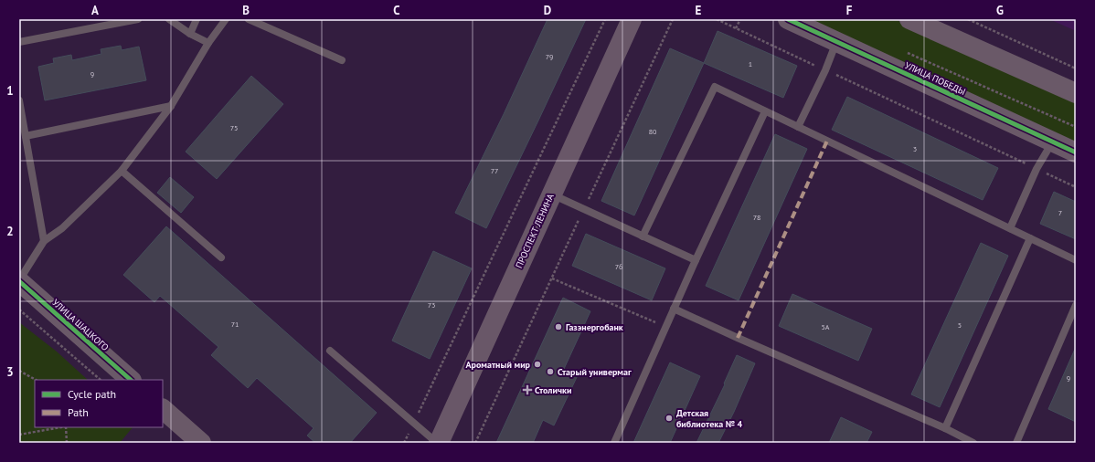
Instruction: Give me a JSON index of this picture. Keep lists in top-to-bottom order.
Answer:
{
  "streets": {
    "main road": ["ПРОСПЕКТ ЛЕНИНА"],
    "street": ["УЛИЦА ПОБЕДЫ", "УЛИЦА ШАЦКОГО"]
  },
  "places": {
    "other": [
      "Газэнергобанк",
      "Ароматный мир",
      "Старый универмаг",
      "Детская библиотека № 4"
    ],
    "health": ["Столички"]
  },
  "house_numbers": [
    "79",
    "1",
    "9",
    "75",
    "80",
    "3",
    "77",
    "7",
    "78",
    "76",
    "73",
    "71",
    "5",
    "5А",
    "9"
  ],
  "legend": ["Cycle path", "Path"],
  "grid": {
    "columns": [
      "A",
      "B",
      "C",
      "D",
      "E",
      "F",
      "G"
    ],
    "rows": ["1", "2", "3"]
  }
}
